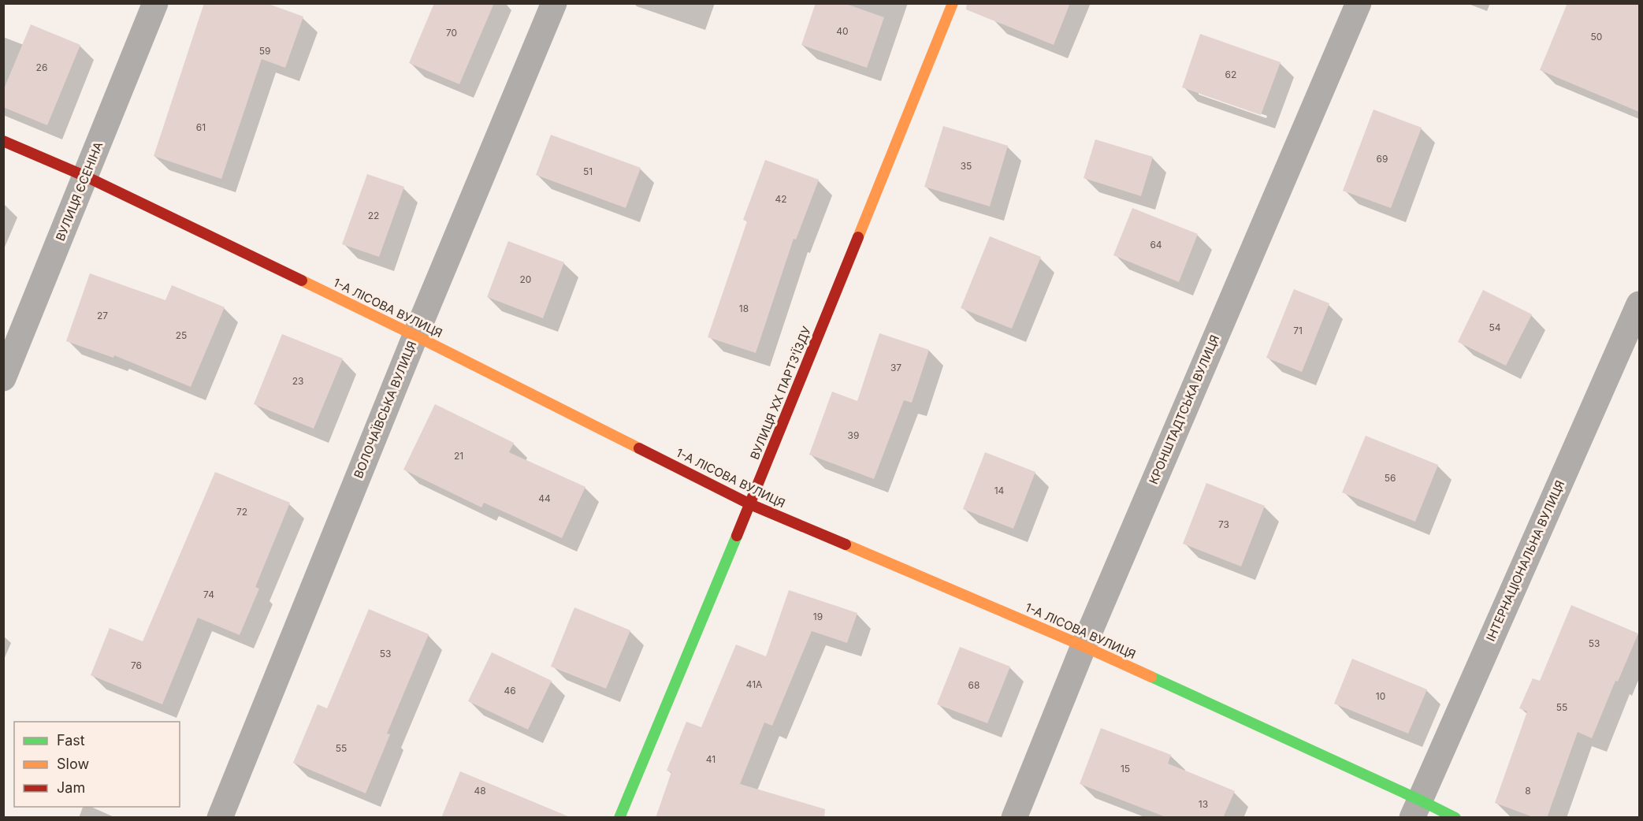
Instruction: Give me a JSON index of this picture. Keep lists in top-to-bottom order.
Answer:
{
  "streets": {
    "street": [
      "ВУЛИЦЯ ЄСЕНІНА",
      "1-А ЛІСОВА ВУЛИЦЯ",
      "ВУЛИЦЯ XX ПАРТЗ'ЇЗДУ",
      "ВОЛОЧАЇВСЬКА ВУЛИЦЯ",
      "КРОНШТАДТСЬКА ВУЛИЦЯ",
      "ІНТЕРНАЦІОНАЛЬНА ВУЛИЦЯ"
    ]
  },
  "crossings": [
    ["ВУЛИЦЯ ЄСЕНІНА", "1-А ЛІСОВА ВУЛИЦЯ"],
    ["1-А ЛІСОВА ВУЛИЦЯ", "ВУЛИЦЯ XX ПАРТЗ'ЇЗДУ"],
    ["1-А ЛІСОВА ВУЛИЦЯ", "ВОЛОЧАЇВСЬКА ВУЛИЦЯ"],
    ["1-А ЛІСОВА ВУЛИЦЯ", "КРОНШТАДТСЬКА ВУЛИЦЯ"],
    ["1-А ЛІСОВА ВУЛИЦЯ", "ІНТЕРНАЦІОНАЛЬНА ВУЛИЦЯ"]
  ],
  "house_numbers": [
    "40",
    "70",
    "50",
    "59",
    "26",
    "62",
    "61",
    "69",
    "35",
    "51",
    "42",
    "22",
    "64",
    "20",
    "18",
    "27",
    "54",
    "71",
    "25",
    "37",
    "23",
    "39",
    "21",
    "56",
    "14",
    "44",
    "72",
    "73",
    "74",
    "19",
    "53",
    "53",
    "76",
    "41А",
    "68",
    "46",
    "10",
    "55",
    "55",
    "41",
    "15",
    "48",
    "8",
    "13"
  ],
  "legend": ["Fast", "Slow", "Jam"]
}
